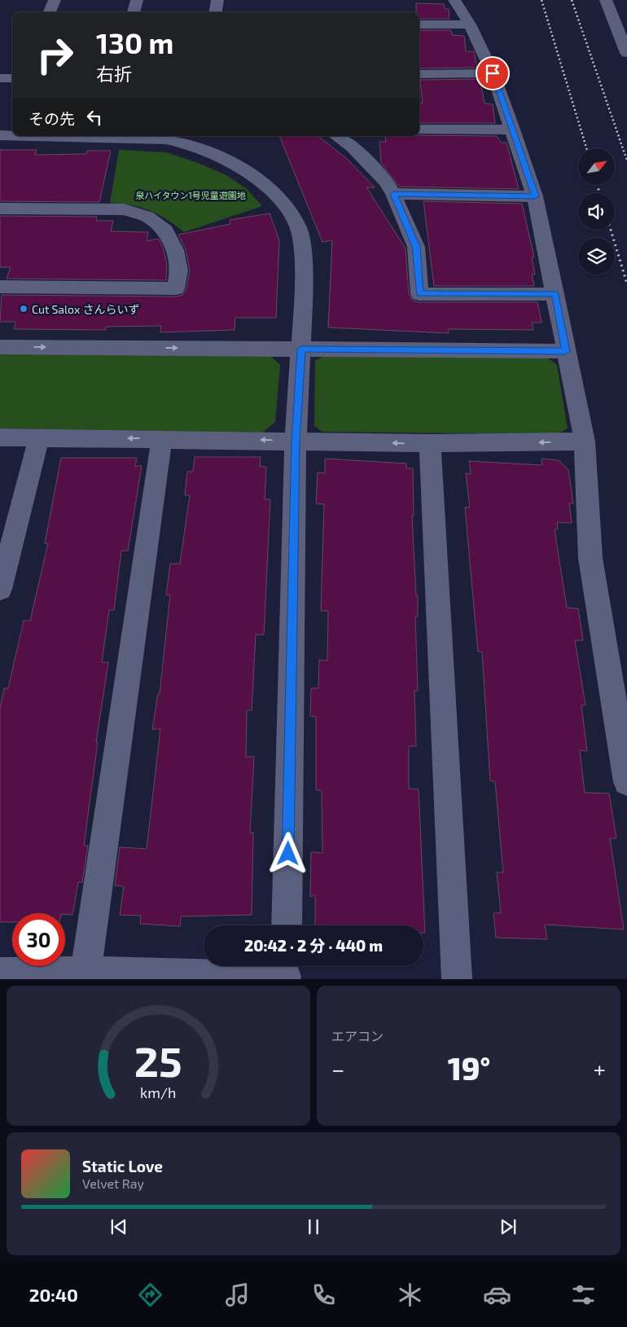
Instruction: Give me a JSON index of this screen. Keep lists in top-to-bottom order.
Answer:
{
  "parks": ["泉ハイタウン1号児童遊園地"],
  "places": ["Cut Salox さんらいず"],
  "north": "top right",
  "page": {
    "turn": ["130 m", "右折"],
    "then": "その先",
    "limit": "30",
    "trip": "20:42 · 2 分 · 440 m",
    "tile": "エアコン",
    "heat": ["−", "19°", "+"],
    "song": ["Static Love", "Velvet Ray"],
    "tabs": "20:40",
    "gauge": ["25", "km/h"]
  }
}
